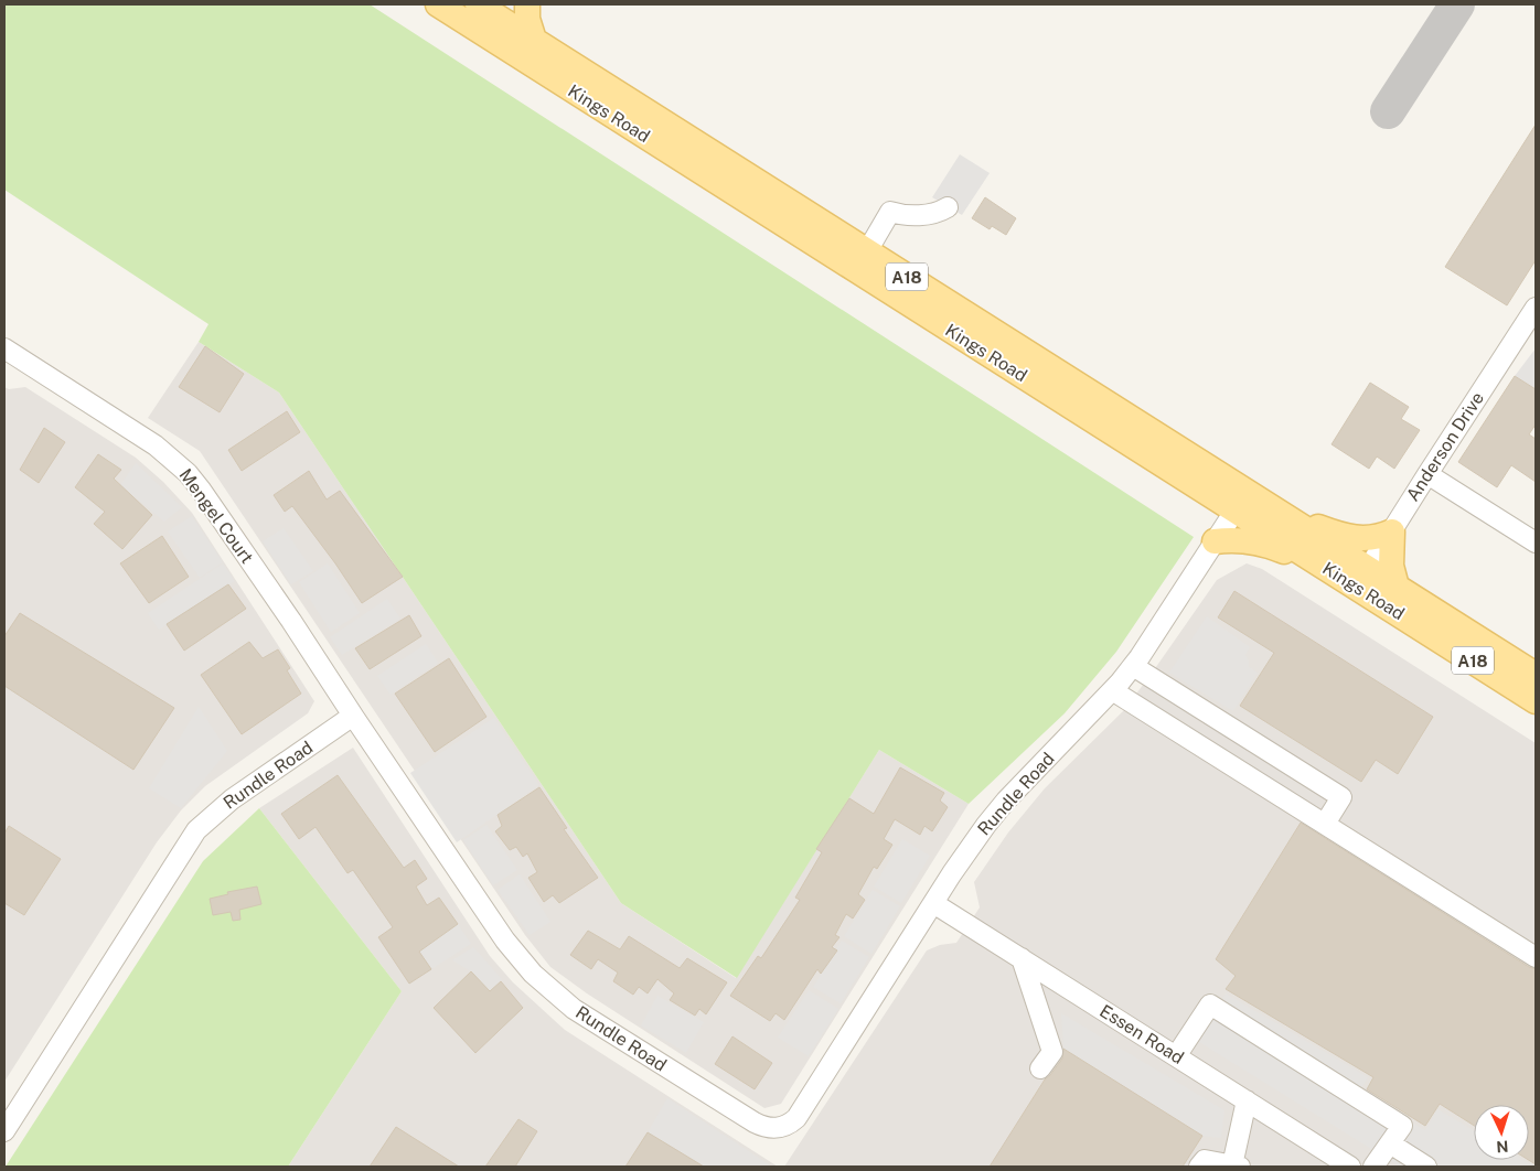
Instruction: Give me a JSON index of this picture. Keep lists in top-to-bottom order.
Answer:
{
  "streets": {
    "main road": ["Kings Road", "A18"],
    "street": [
      "Anderson Drive",
      "Mengel Court",
      "Rundle Road",
      "Essen Road"
    ]
  },
  "crossings": [
    ["Kings Road", "Anderson Drive"],
    ["Kings Road", "Rundle Road"],
    ["Mengel Court", "Rundle Road"],
    ["Rundle Road", "Essen Road"]
  ],
  "north": "bottom"
}
